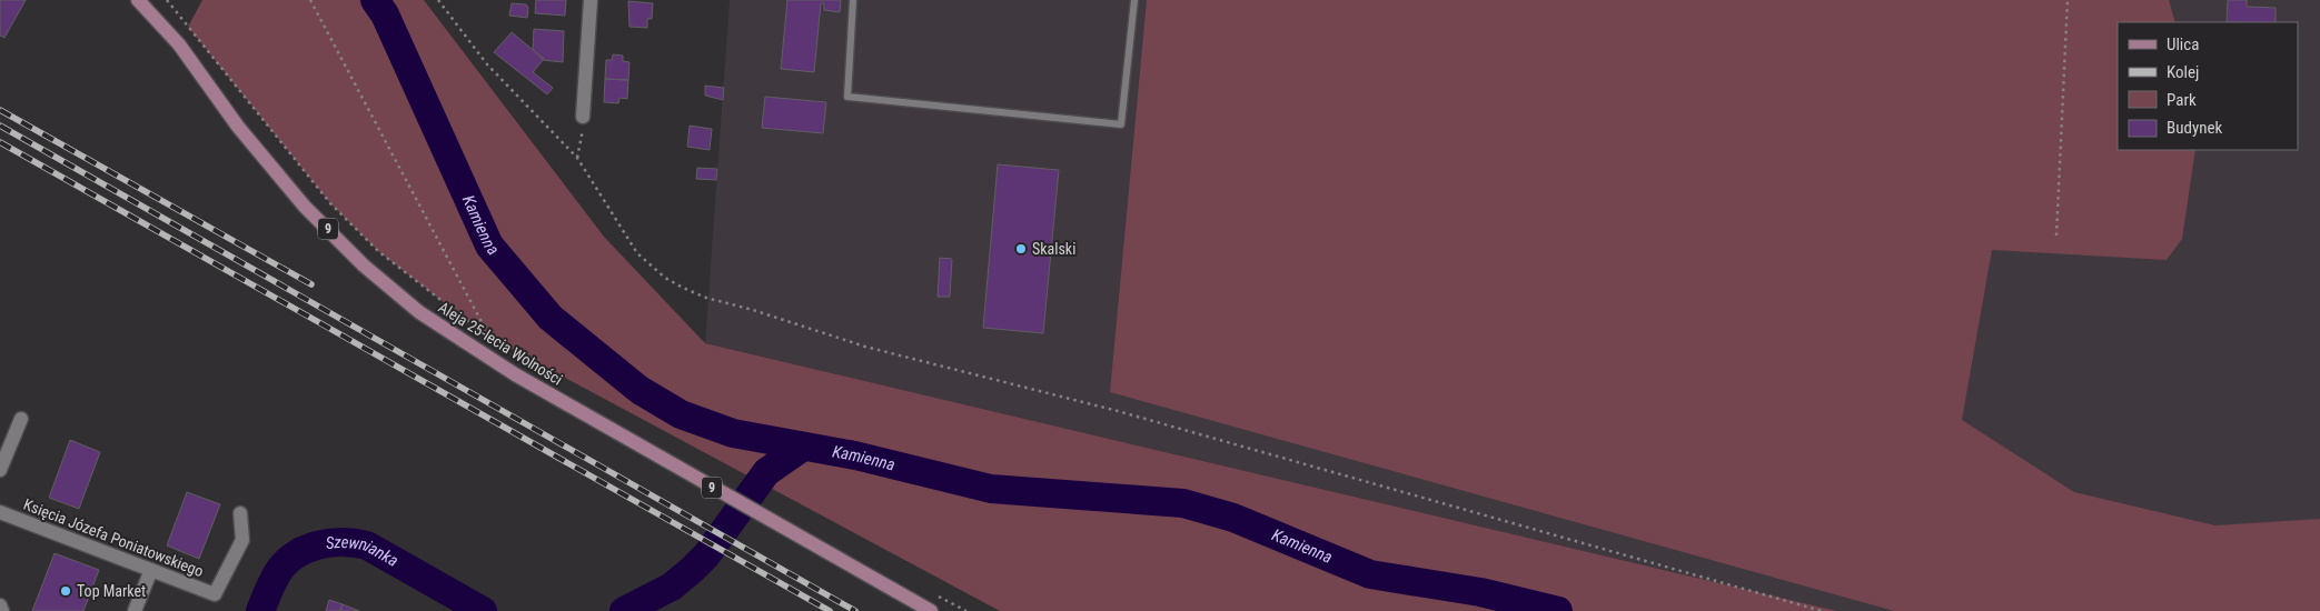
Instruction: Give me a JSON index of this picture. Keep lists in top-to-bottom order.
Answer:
{
  "streets": {
    "main road": ["9", "Aleja 25-lecia Wolności"],
    "street": ["Księcia Józefa Poniatowskiego"]
  },
  "water": ["Kamienna", "Szewnianka"],
  "places": ["Skalski", "Top Market"],
  "legend": [
    "Ulica",
    "Kolej",
    "Park",
    "Budynek"
  ]
}
